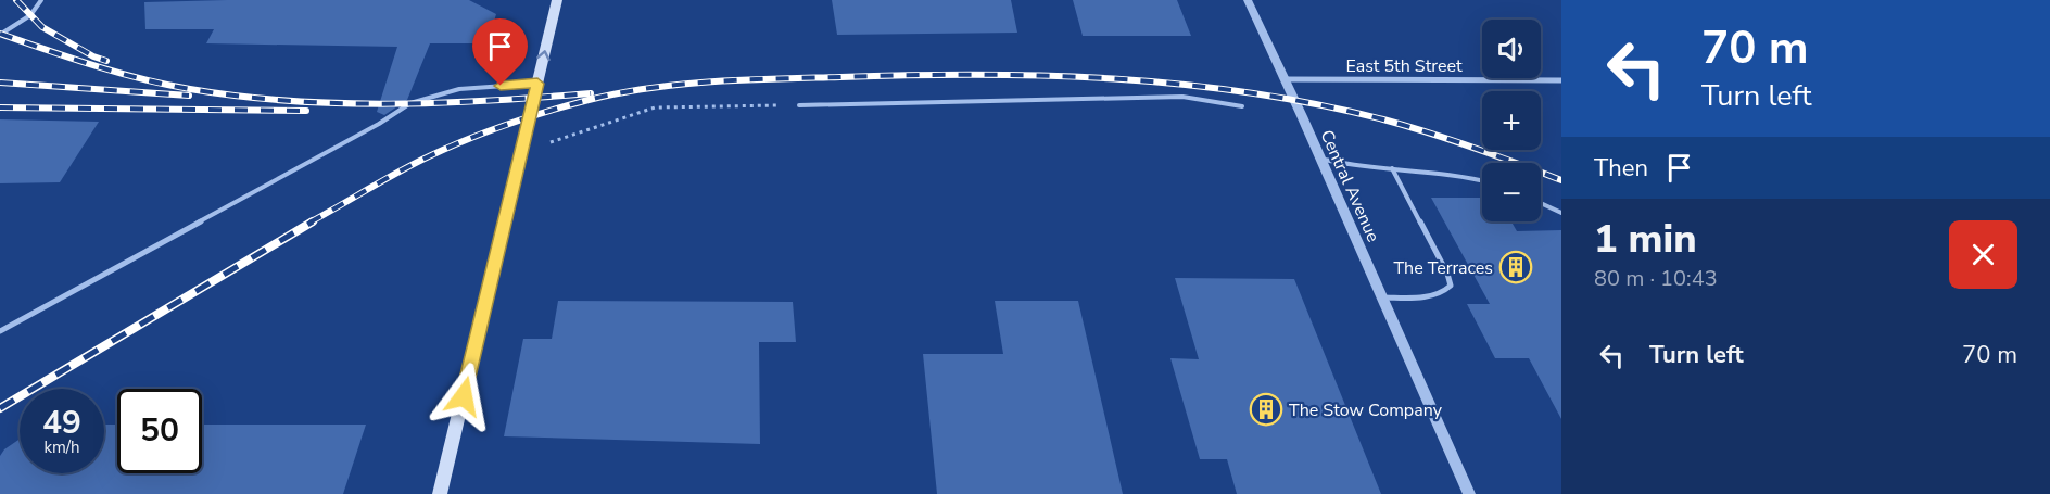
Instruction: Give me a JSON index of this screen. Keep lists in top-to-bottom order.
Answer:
{
  "streets": {
    "street": ["East 5th Street", "Central Avenue"]
  },
  "crossings": [
    ["East 5th Street", "Central Avenue"]
  ],
  "places": {
    "building": ["The Terraces", "The Stow Company"]
  },
  "page": {
    "turn": ["70 m", "Turn left"],
    "map_buttons": ["+", "−"],
    "then": "Then",
    "heading": ["1 min", "80 m · 10:43"],
    "list": [
      {
        "name": "Turn left",
        "value": "70 m"
      }
    ],
    "speed": "49 km/h",
    "limit": "50"
  }
}
